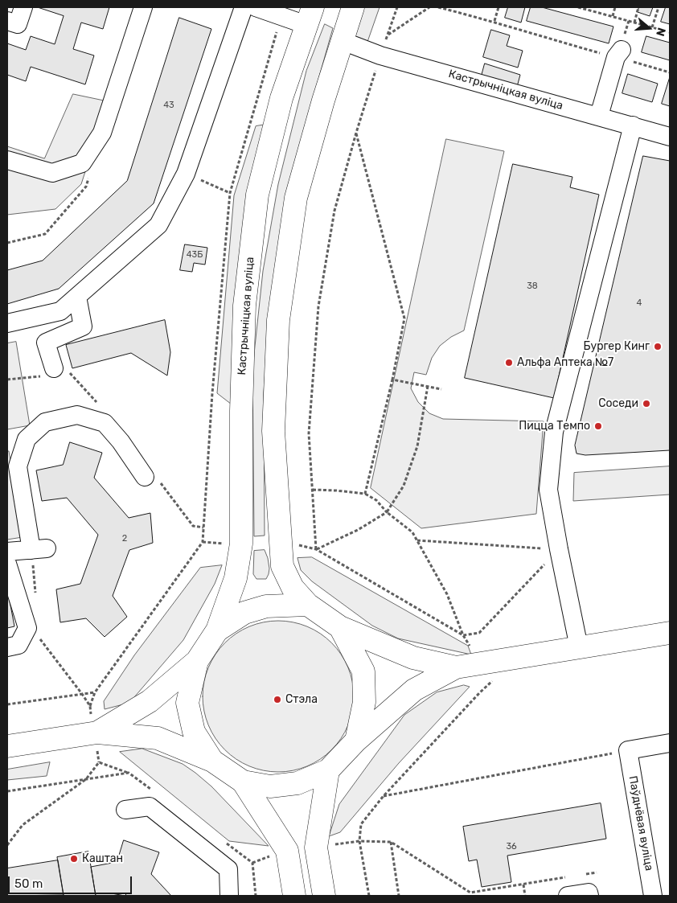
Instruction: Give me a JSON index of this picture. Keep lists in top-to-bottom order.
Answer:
{
  "streets": {
    "main road": ["Кастрычніцкая вуліца"],
    "street": ["Паўднёвая вуліца"]
  },
  "places": [
    "Бургер Кинг",
    "Альфа Аптека №7",
    "Соседи",
    "Пицца Темпо",
    "Стэла",
    "Каштан"
  ],
  "house_numbers": [
    "43",
    "43Б",
    "38",
    "4",
    "2",
    "36"
  ],
  "scale_bar": "50 m",
  "north": "right"
}
